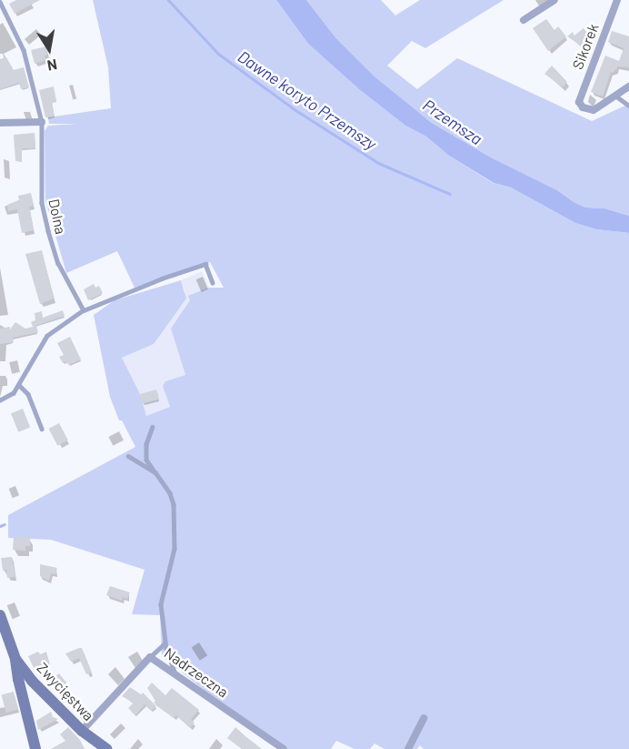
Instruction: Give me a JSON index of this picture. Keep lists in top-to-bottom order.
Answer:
{
  "streets": {
    "street": ["Sikorek", "Nadrzeczna", "Zwycięstwa"],
    "lane": ["Dolna"]
  },
  "crossings": [
    ["Nadrzeczna", "Zwycięstwa"]
  ],
  "water": ["Dawne koryto Przemszy", "Przemsza"],
  "north": "bottom"
}
